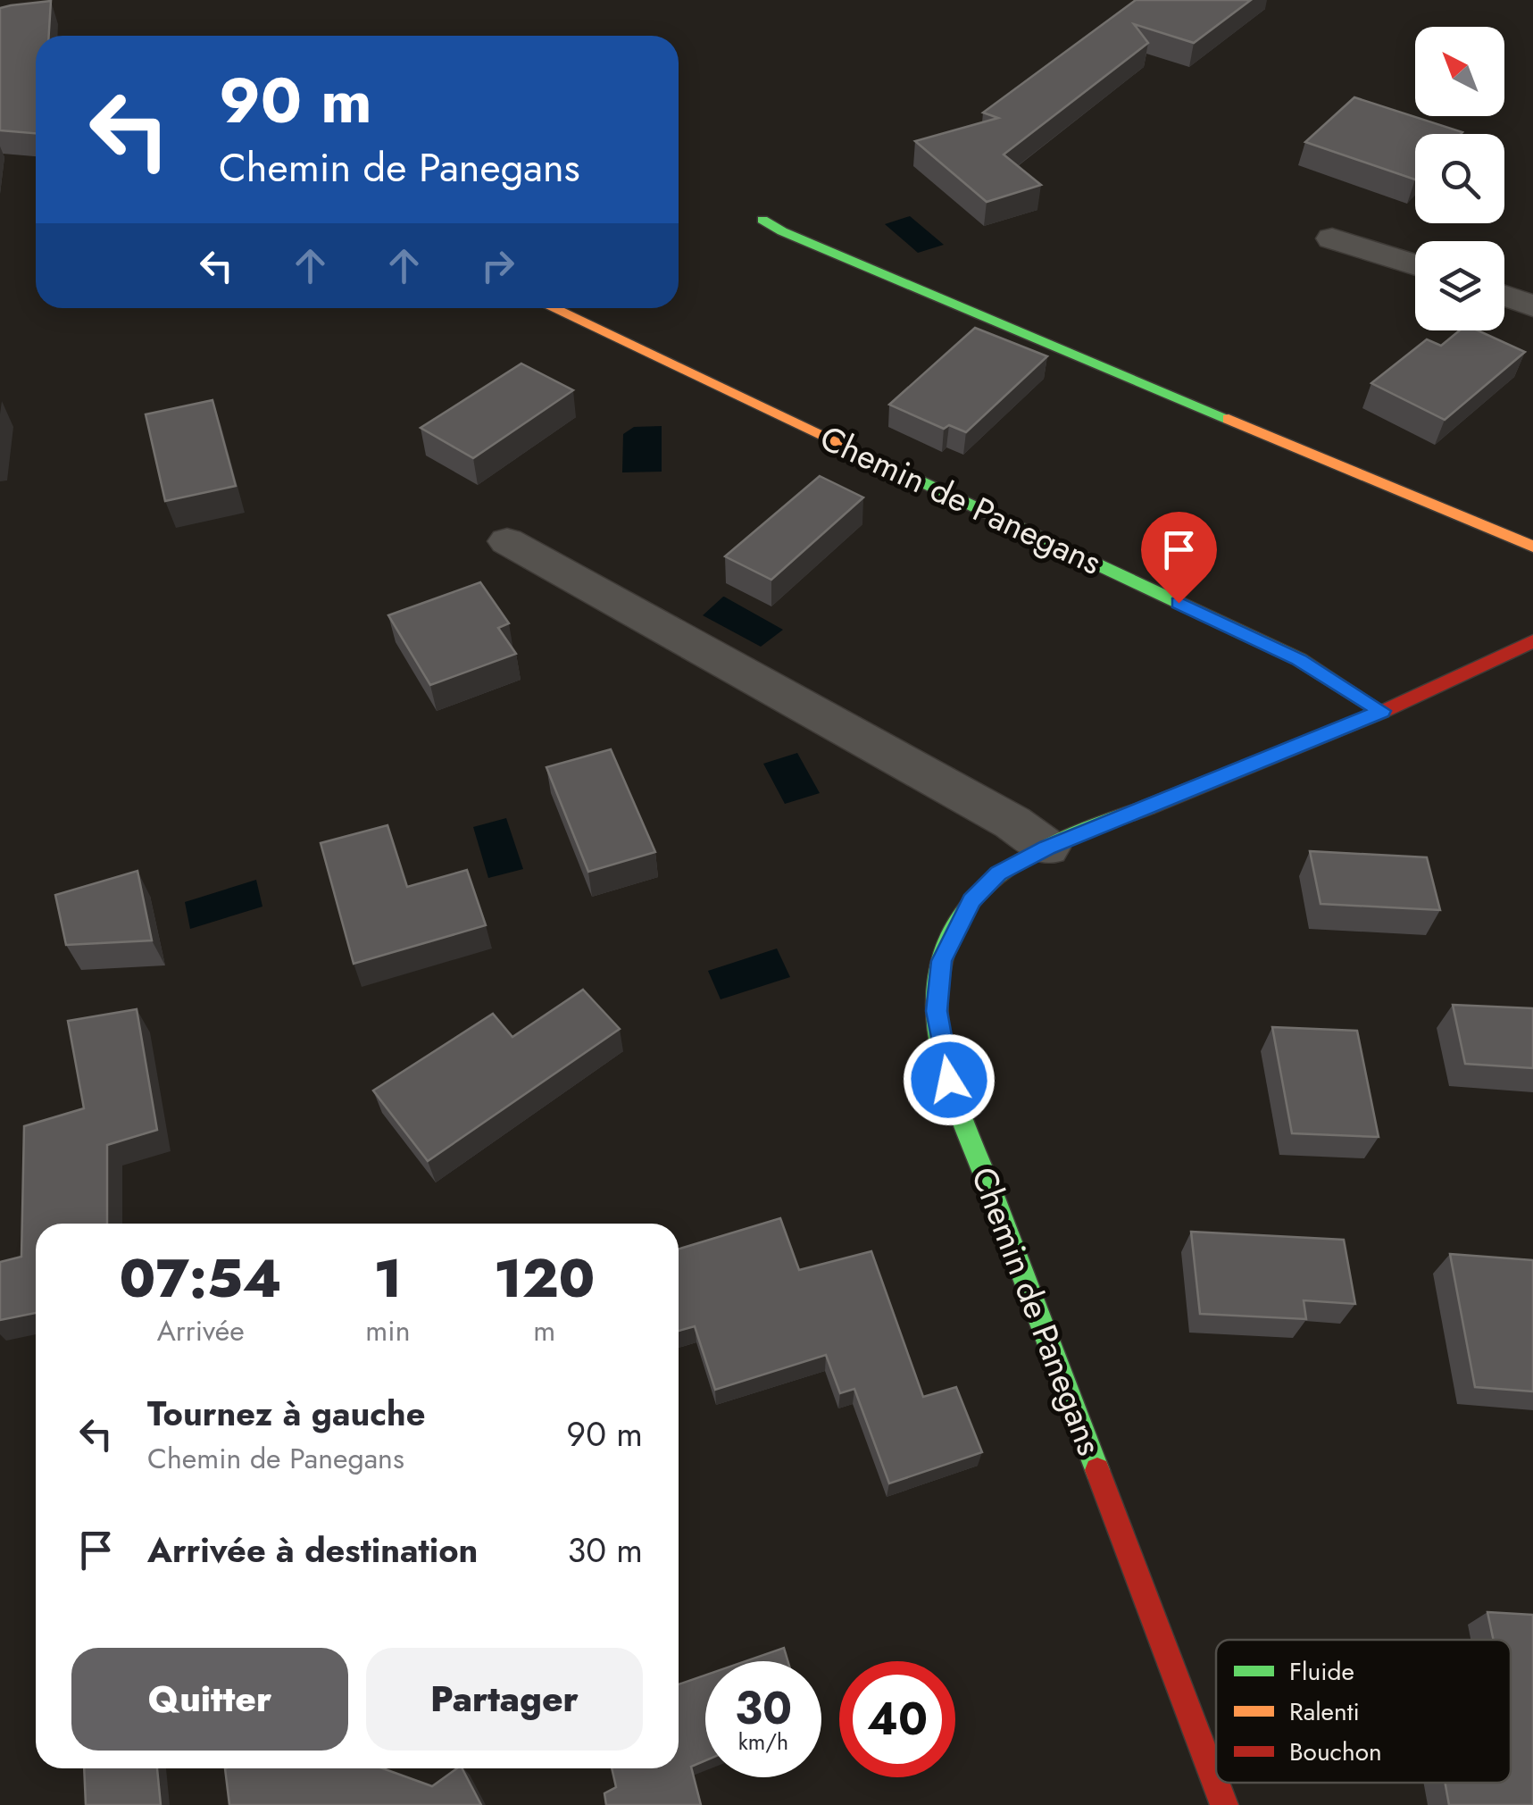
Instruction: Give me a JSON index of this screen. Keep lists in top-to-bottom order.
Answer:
{
  "streets": {
    "street": ["Chemin de Panegans"]
  },
  "legend": ["Fluide", "Ralenti", "Bouchon"],
  "north": "top left",
  "page": {
    "turn": ["90 m", "Chemin de Panegans"],
    "eta": [
      "07:54",
      "Arrivée",
      "1",
      "min",
      "120",
      "m"
    ],
    "list": [
      {
        "name": "Tournez à gauche",
        "note": "Chemin de Panegans",
        "value": "90 m"
      },
      {
        "name": "Arrivée à destination",
        "value": "30 m"
      }
    ],
    "buttons": ["Quitter", "Partager"],
    "speed": "30 km/h",
    "limit": "40"
  }
}
